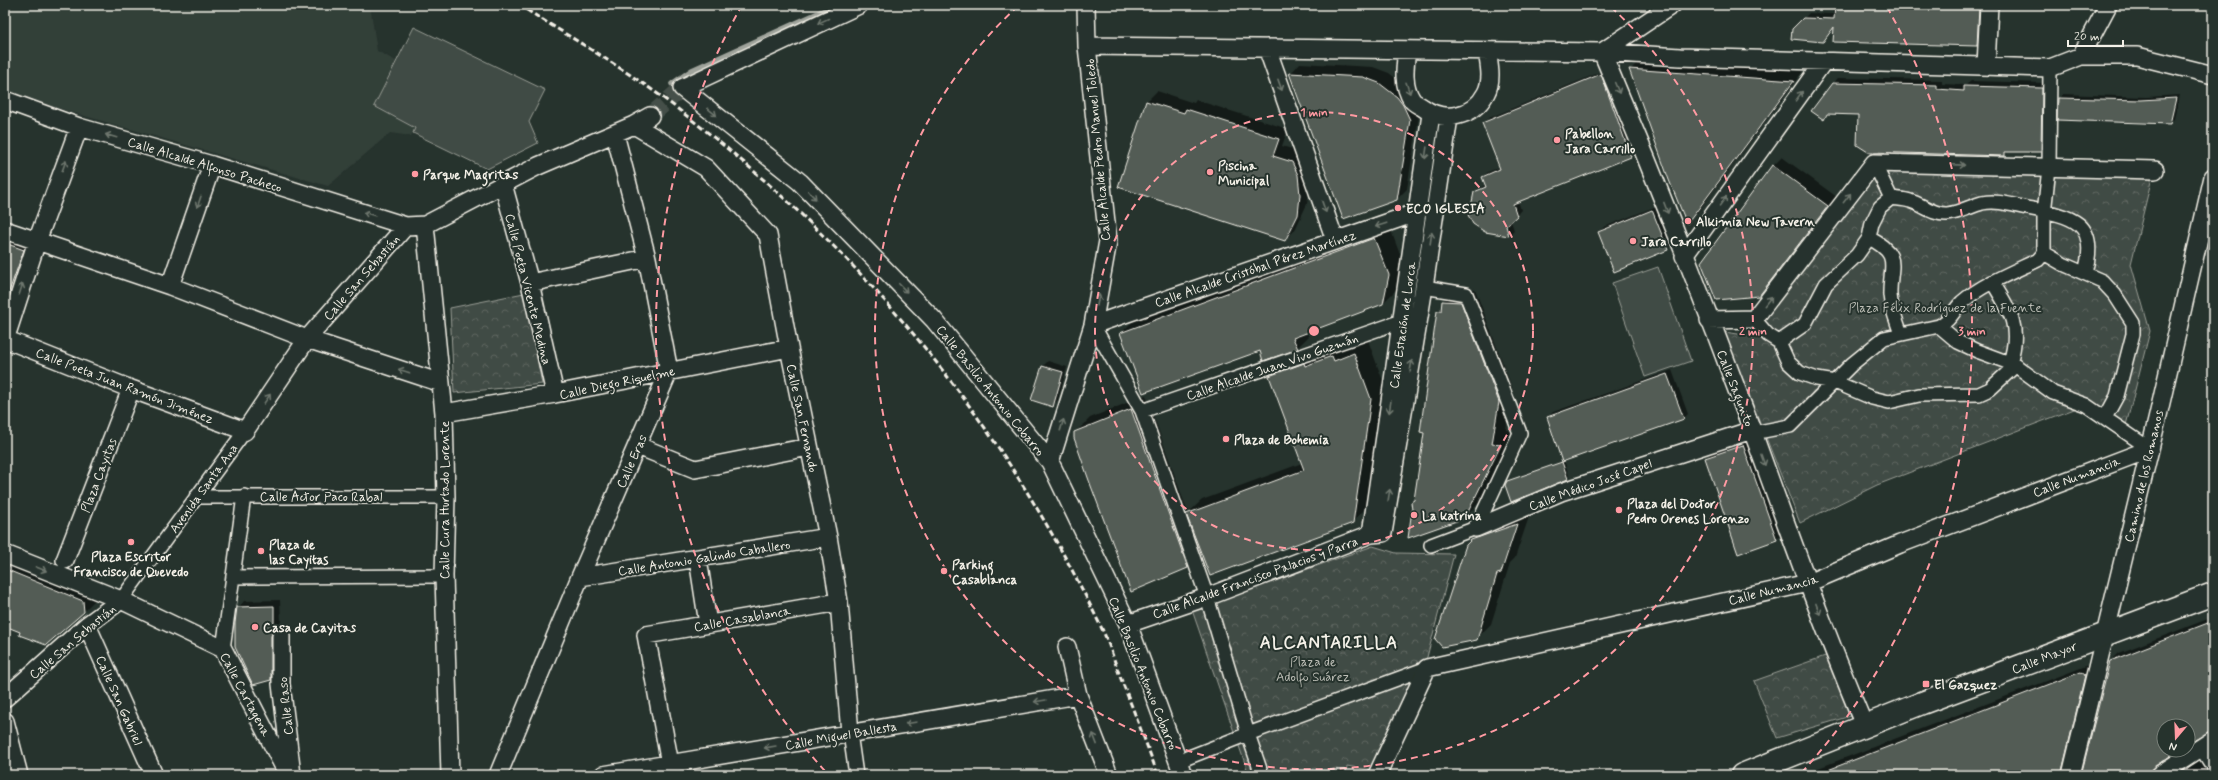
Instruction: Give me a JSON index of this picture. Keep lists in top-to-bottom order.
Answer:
{
  "streets": {
    "main road": ["Calle Mayor"],
    "street": [
      "Calle Alcalde Pedro Manuel Toledo",
      "Calle Alcalde Alfonso Pacheco",
      "Calle Alcalde Cristóbal Pérez Martínez",
      "Calle San Sebastián",
      "Calle Poeta Vicente Medina",
      "Calle Estación de Lorca",
      "Calle Alcalde Juan Vivo Guzmán",
      "Calle Diego Riquelme",
      "Calle Poeta Juan Ramón Jiménez",
      "Calle Sagunto",
      "Calle Basilio Antonio Cobarro",
      "Calle San Fernando",
      "Calle Eras",
      "Plaza Cayitas",
      "Calle Numancia",
      "Camino de los Romanos",
      "Calle Médico José Capel",
      "Avenida Santa Ana",
      "Calle Actor Paco Rabal",
      "Calle Cura Hurtado Lorente",
      "Calle Antonio Galindo Caballero",
      "Calle Alcalde Francisco Palacios y Parra",
      "Calle Casablanca",
      "Calle Cartagena",
      "Calle San Gabriel",
      "Calle Raso",
      "Calle Miguel Ballesta"
    ]
  },
  "crossings": [
    ["Calle Alcalde Pedro Manuel Toledo", "Calle Alcalde Cristóbal Pérez Martínez"],
    ["Calle Alcalde Pedro Manuel Toledo", "Calle Basilio Antonio Cobarro"],
    ["Calle Alcalde Alfonso Pacheco", "Calle San Sebastián"],
    ["Calle Alcalde Cristóbal Pérez Martínez", "Calle Estación de Lorca"],
    ["Calle San Sebastián", "Calle Poeta Vicente Medina"],
    ["Calle San Sebastián", "Calle Poeta Juan Ramón Jiménez"],
    ["Calle San Sebastián", "Calle San Fernando"],
    ["Calle San Sebastián", "Avenida Santa Ana"],
    ["Calle San Sebastián", "Calle Cura Hurtado Lorente"],
    ["Calle San Sebastián", "Calle Cartagena"],
    ["Calle San Sebastián", "Calle San Gabriel"],
    ["Calle Poeta Vicente Medina", "Calle Diego Riquelme"],
    ["Calle Estación de Lorca", "Calle Alcalde Juan Vivo Guzmán"],
    ["Calle Estación de Lorca", "Calle Alcalde Francisco Palacios y Parra"],
    ["Calle Diego Riquelme", "Calle San Fernando"],
    ["Calle Diego Riquelme", "Calle Eras"],
    ["Calle Diego Riquelme", "Calle Cura Hurtado Lorente"],
    ["Calle Poeta Juan Ramón Jiménez", "Plaza Cayitas"],
    ["Calle Poeta Juan Ramón Jiménez", "Avenida Santa Ana"],
    ["Calle Sagunto", "Calle Numancia"],
    ["Calle Sagunto", "Calle Médico José Capel"],
    ["Calle Sagunto", "Calle Mayor"],
    ["Calle Basilio Antonio Cobarro", "Calle Alcalde Francisco Palacios y Parra"],
    ["Calle San Fernando", "Calle Antonio Galindo Caballero"],
    ["Calle San Fernando", "Calle Casablanca"],
    ["Calle San Fernando", "Calle Miguel Ballesta"],
    ["Calle Eras", "Calle Antonio Galindo Caballero"],
    ["Calle Numancia", "Camino de los Romanos"],
    ["Camino de los Romanos", "Calle Mayor"],
    ["Avenida Santa Ana", "Calle Actor Paco Rabal"],
    ["Avenida Santa Ana", "Calle Cartagena"],
    ["Calle Actor Paco Rabal", "Calle Cura Hurtado Lorente"],
    ["Calle Casablanca", "Calle Miguel Ballesta"]
  ],
  "one_way": ["Calle Alcalde Pedro Manuel Toledo", "Calle Sagunto", "Calle Miguel Ballesta"],
  "districts": ["ALCANTARILLA"],
  "parks": ["Plaza Félix Rodríguez de la Fuente", "Plaza de Adolfo Suárez"],
  "places": {
    "other": [
      "Pabellon Jara Carrillo",
      "Piscina Municipal",
      "Parque Magritas",
      "ECO IGLESIA",
      "Alkimia New Tavern",
      "Jara Carrillo",
      "Plaza de Bohemia",
      "Plaza del Doctor Pedro Orenes Lorenzo",
      "La katrina",
      "Plaza Escritor Francisco de Quevedo",
      "Plaza de las Cayitas",
      "Parking Casablanca",
      "Casa de Cayitas"
    ],
    "transit": ["El Gazquez"]
  },
  "scale_bar": "20 m",
  "north": "bottom",
  "rings": ["1 min", "2 min", "3 min"]
}
